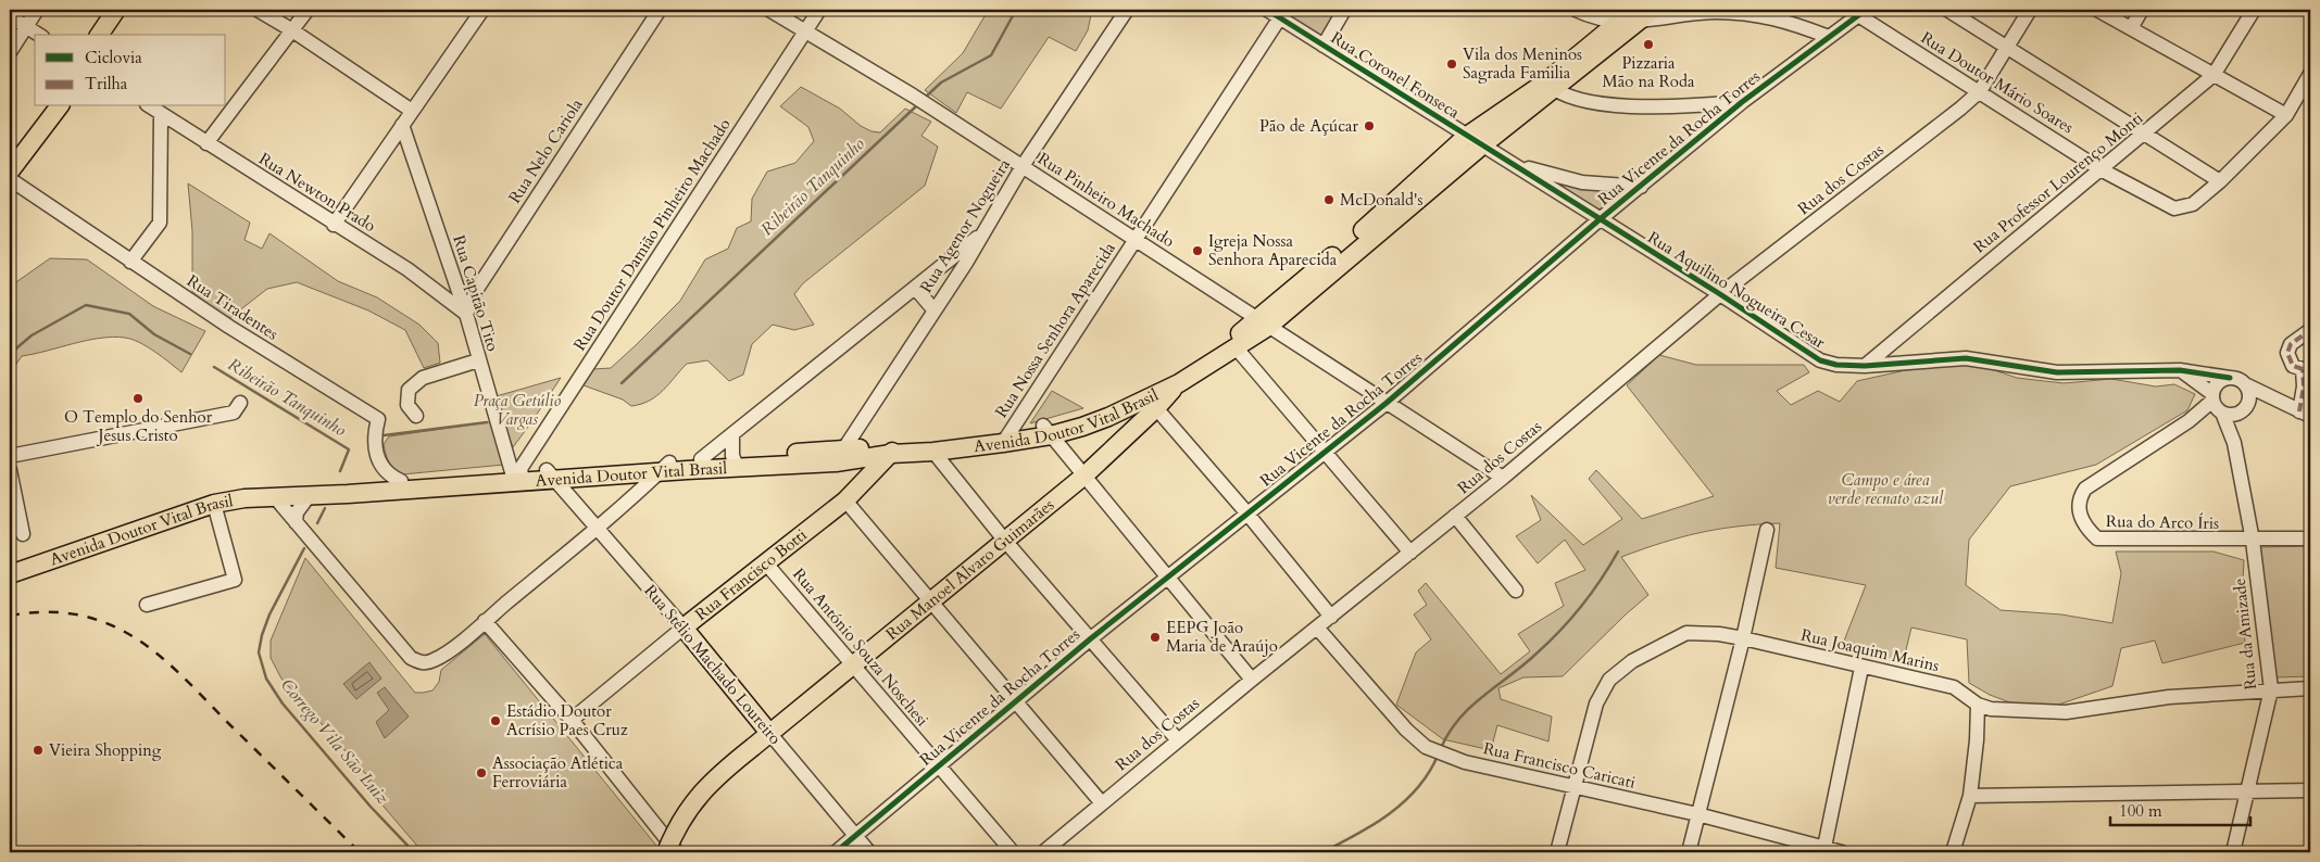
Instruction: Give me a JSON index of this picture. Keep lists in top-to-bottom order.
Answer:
{
  "streets": {
    "main road": [
      "Avenida Doutor Vital Brasil",
      "Rua Manoel Alvaro Guimarães",
      "Rua Francisco Botti",
      "Rua Stélio Machado Loureiro"
    ],
    "street": [
      "Rua Coronel Fonseca",
      "Rua Doutor Mário Soares",
      "Rua Vicente da Rocha Torres",
      "Rua Nelo Cariola",
      "Rua dos Costas",
      "Rua Professor Lourenço Monti",
      "Rua Newton Prado",
      "Rua Pinheiro Machado",
      "Rua Agenor Nogueira",
      "Rua Doutor Damião Pinheiro Machado",
      "Rua Aquilino Nogueira Cesar",
      "Rua Capitão Tito",
      "Rua Tiradentes",
      "Rua Nossa Senhora Aparecida",
      "Rua do Arco Íris",
      "Rua da Amizade",
      "Rua António Souza Noschesi",
      "Rua Joaquim Marins",
      "Rua Francisco Caricati"
    ]
  },
  "crossings": [
    ["Rua Coronel Fonseca", "Rua Aquilino Nogueira Cesar"],
    ["Rua Coronel Fonseca", "Rua Nossa Senhora Aparecida"],
    ["Rua Coronel Fonseca", "Avenida Doutor Vital Brasil"],
    ["Rua Doutor Mário Soares", "Rua Vicente da Rocha Torres"],
    ["Rua Doutor Mário Soares", "Rua dos Costas"],
    ["Rua Doutor Mário Soares", "Rua Professor Lourenço Monti"],
    ["Rua Vicente da Rocha Torres", "Rua Pinheiro Machado"],
    ["Rua Vicente da Rocha Torres", "Rua Aquilino Nogueira Cesar"],
    ["Rua Vicente da Rocha Torres", "Rua António Souza Noschesi"],
    ["Rua Vicente da Rocha Torres", "Rua Stélio Machado Loureiro"],
    ["Rua Nelo Cariola", "Rua Newton Prado"],
    ["Rua Nelo Cariola", "Rua Capitão Tito"],
    ["Rua dos Costas", "Rua Pinheiro Machado"],
    ["Rua dos Costas", "Rua Aquilino Nogueira Cesar"],
    ["Rua dos Costas", "Rua Francisco Caricati"],
    ["Rua Professor Lourenço Monti", "Rua Aquilino Nogueira Cesar"],
    ["Rua Newton Prado", "Rua Capitão Tito"],
    ["Rua Pinheiro Machado", "Rua Agenor Nogueira"],
    ["Rua Pinheiro Machado", "Rua Doutor Damião Pinheiro Machado"],
    ["Rua Pinheiro Machado", "Rua Nossa Senhora Aparecida"],
    ["Rua Pinheiro Machado", "Avenida Doutor Vital Brasil"],
    ["Rua Agenor Nogueira", "Avenida Doutor Vital Brasil"],
    ["Rua Doutor Damião Pinheiro Machado", "Rua Capitão Tito"],
    ["Rua Doutor Damião Pinheiro Machado", "Avenida Doutor Vital Brasil"],
    ["Rua Aquilino Nogueira Cesar", "Avenida Doutor Vital Brasil"],
    ["Rua Aquilino Nogueira Cesar", "Rua do Arco Íris"],
    ["Rua Aquilino Nogueira Cesar", "Rua da Amizade"],
    ["Rua Capitão Tito", "Avenida Doutor Vital Brasil"],
    ["Rua Tiradentes", "Avenida Doutor Vital Brasil"],
    ["Rua Nossa Senhora Aparecida", "Avenida Doutor Vital Brasil"],
    ["Avenida Doutor Vital Brasil", "Rua Manoel Alvaro Guimarães"],
    ["Avenida Doutor Vital Brasil", "Rua Francisco Botti"],
    ["Avenida Doutor Vital Brasil", "Rua Stélio Machado Loureiro"],
    ["Rua do Arco Íris", "Rua da Amizade"],
    ["Rua Manoel Alvaro Guimarães", "Rua António Souza Noschesi"],
    ["Rua Manoel Alvaro Guimarães", "Rua Stélio Machado Loureiro"],
    ["Rua Francisco Botti", "Rua António Souza Noschesi"],
    ["Rua Francisco Botti", "Rua Stélio Machado Loureiro"],
    ["Rua da Amizade", "Rua Joaquim Marins"],
    ["Rua Joaquim Marins", "Rua Francisco Caricati"]
  ],
  "water": ["Ribeirão Tanquinho", "Corrego Vila São Luiz"],
  "parks": ["Praça Getúlio Vargas", "Campo e área verde recnato azul"],
  "places": [
    "Pizzaria Mão na Roda",
    "Vila dos Meninos Sagrada Familia",
    "Pão de Açúcar",
    "McDonald's",
    "Igreja Nossa Senhora Aparecida",
    "O Templo do Senhor Jesus Cristo",
    "EEPG João Maria de Araújo",
    "Estádio Doutor Acrísio Paes Cruz",
    "Vieira Shopping",
    "Associação Atlética Ferroviária"
  ],
  "legend": ["Ciclovia", "Trilha"],
  "scale_bar": "100 m"
}
